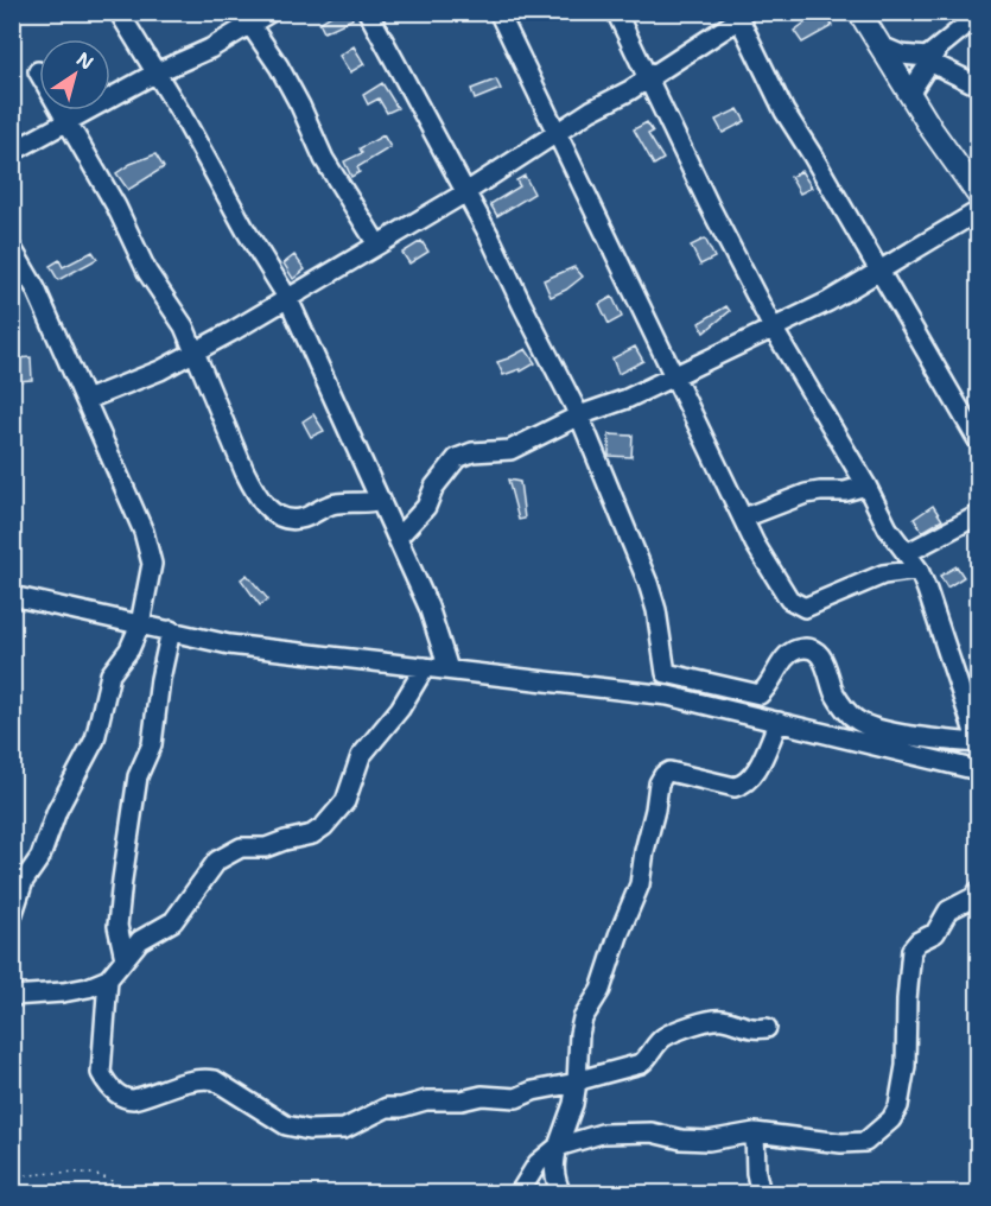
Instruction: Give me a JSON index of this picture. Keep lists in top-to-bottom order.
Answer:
{
  "north": "top right"
}
